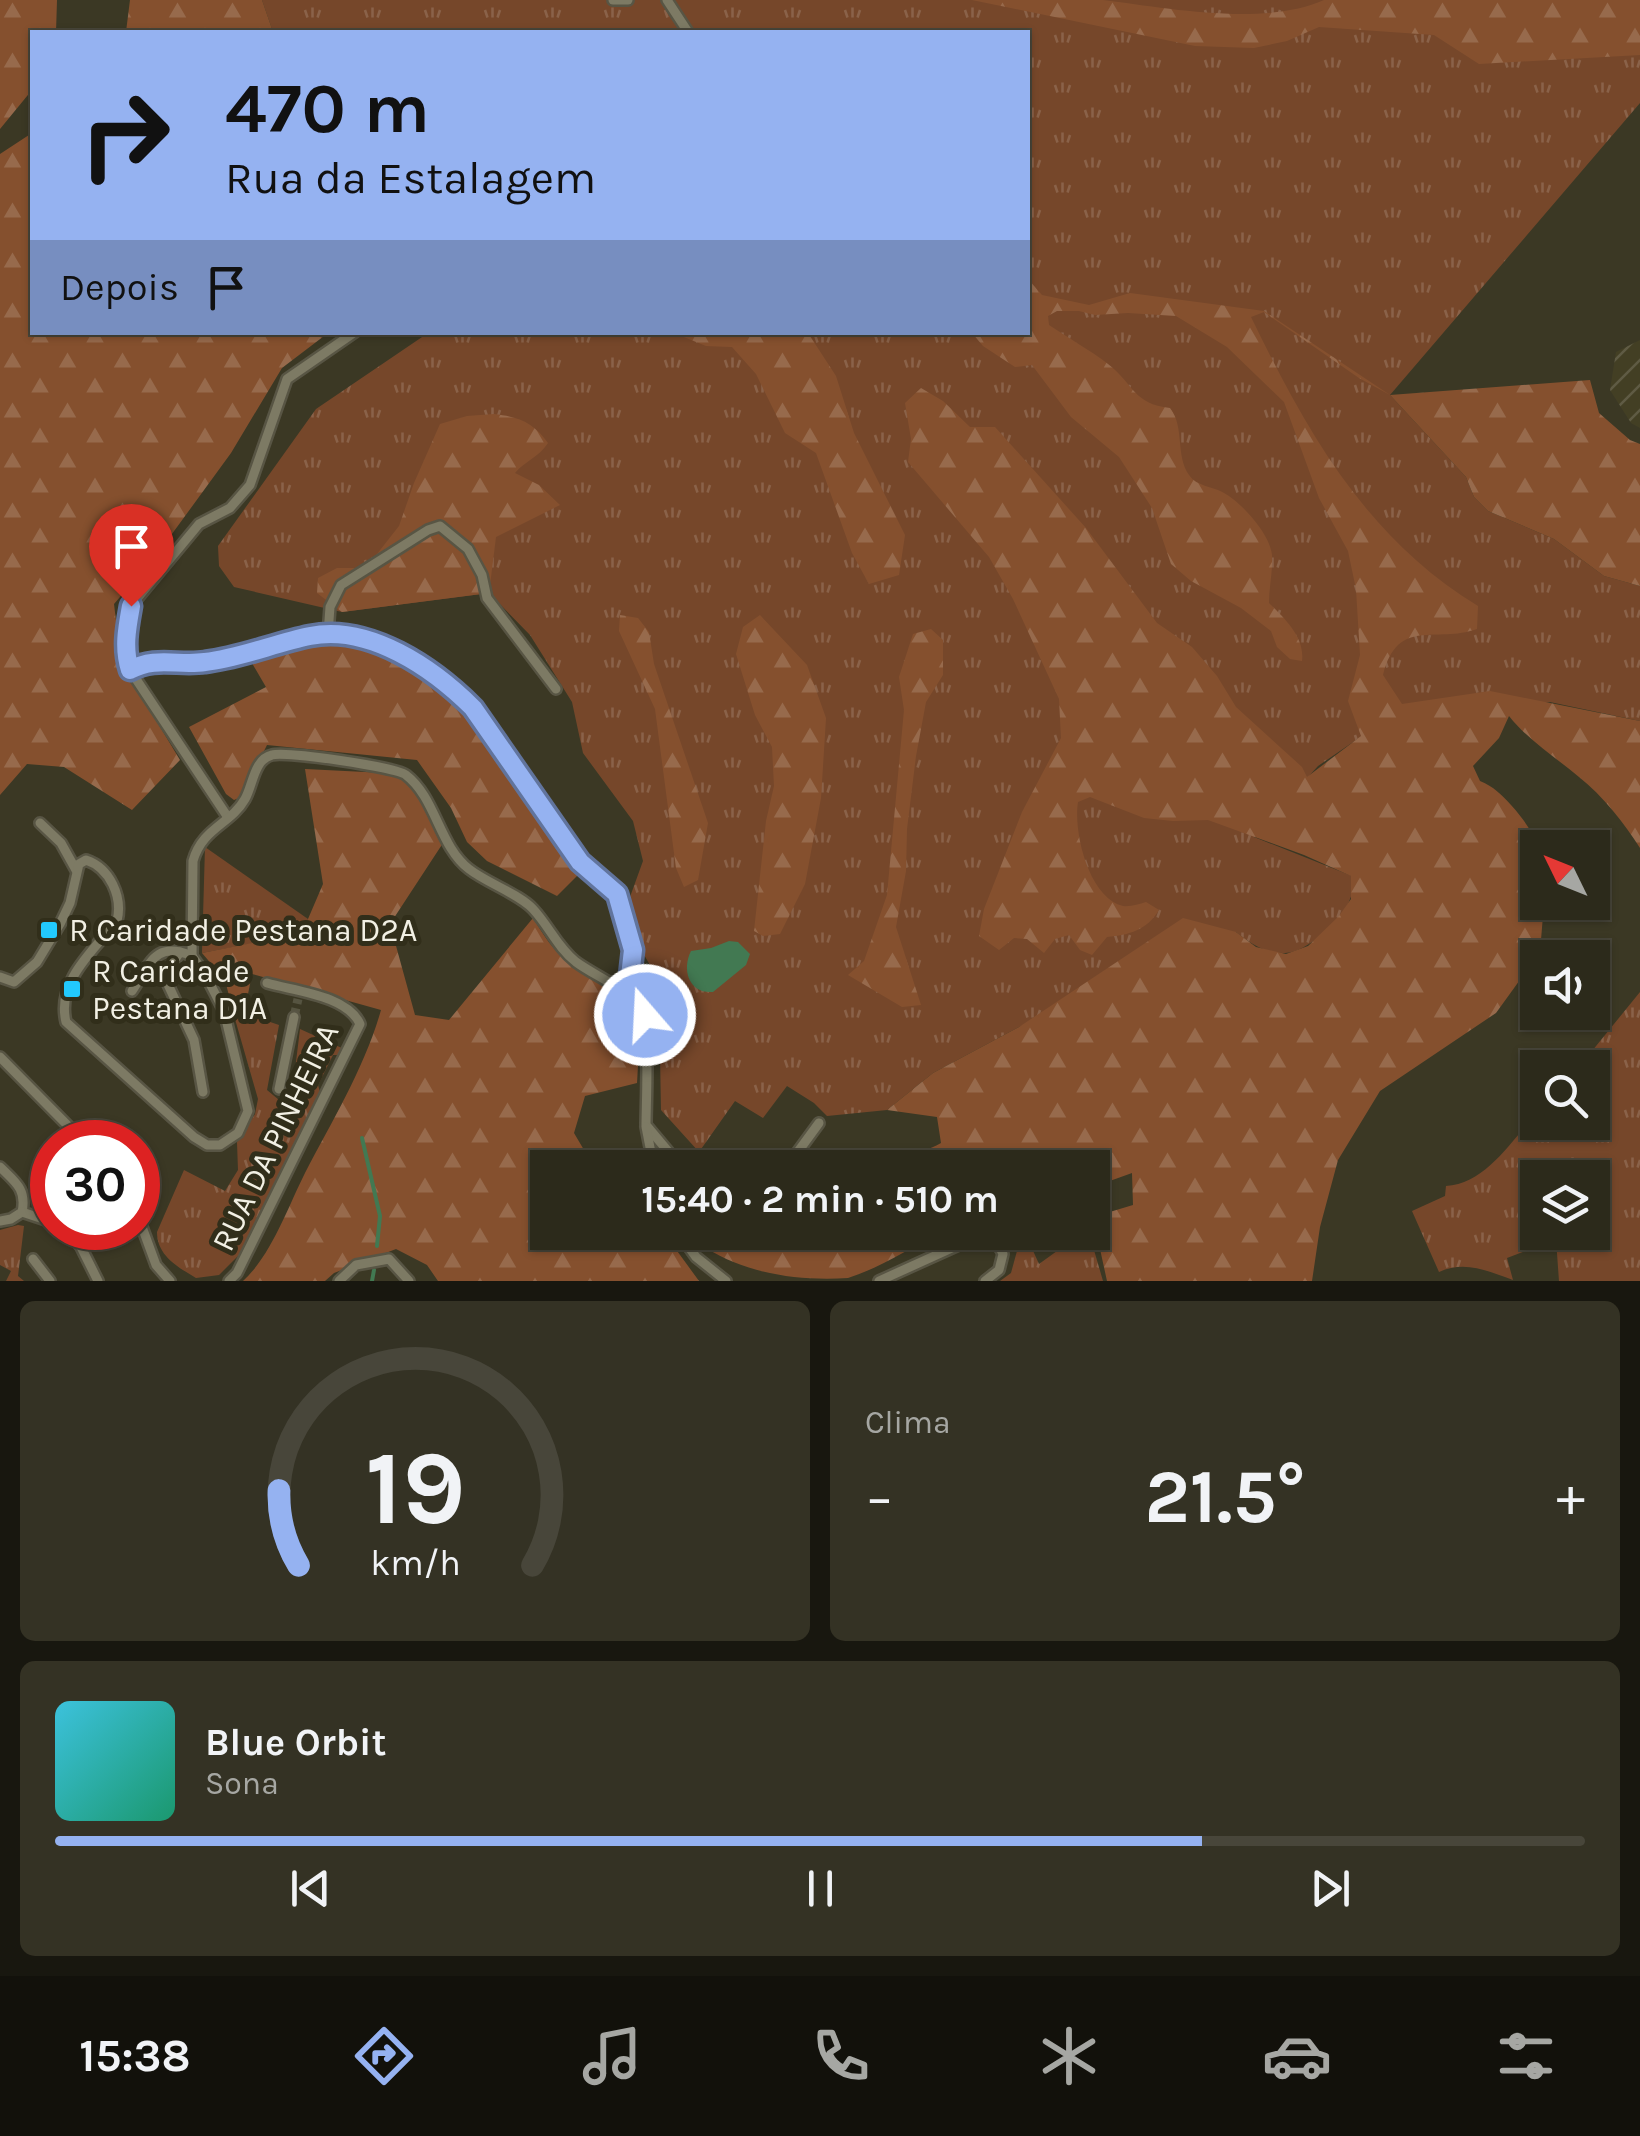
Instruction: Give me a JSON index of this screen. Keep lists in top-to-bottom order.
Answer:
{
  "streets": {
    "street": ["RUA DA PINHEIRA"]
  },
  "places": {
    "transit": ["R Caridade Pestana D2A", "R Caridade Pestana D1A"]
  },
  "north": "top left",
  "page": {
    "turn": ["470 m", "Rua da Estalagem"],
    "then": "Depois",
    "limit": "30",
    "trip": "15:40 · 2 min · 510 m",
    "tile": "Clima",
    "heat": ["−", "21.5°", "+"],
    "song": ["Blue Orbit", "Sona"],
    "tabs": "15:38",
    "gauge": ["19", "km/h"]
  }
}
